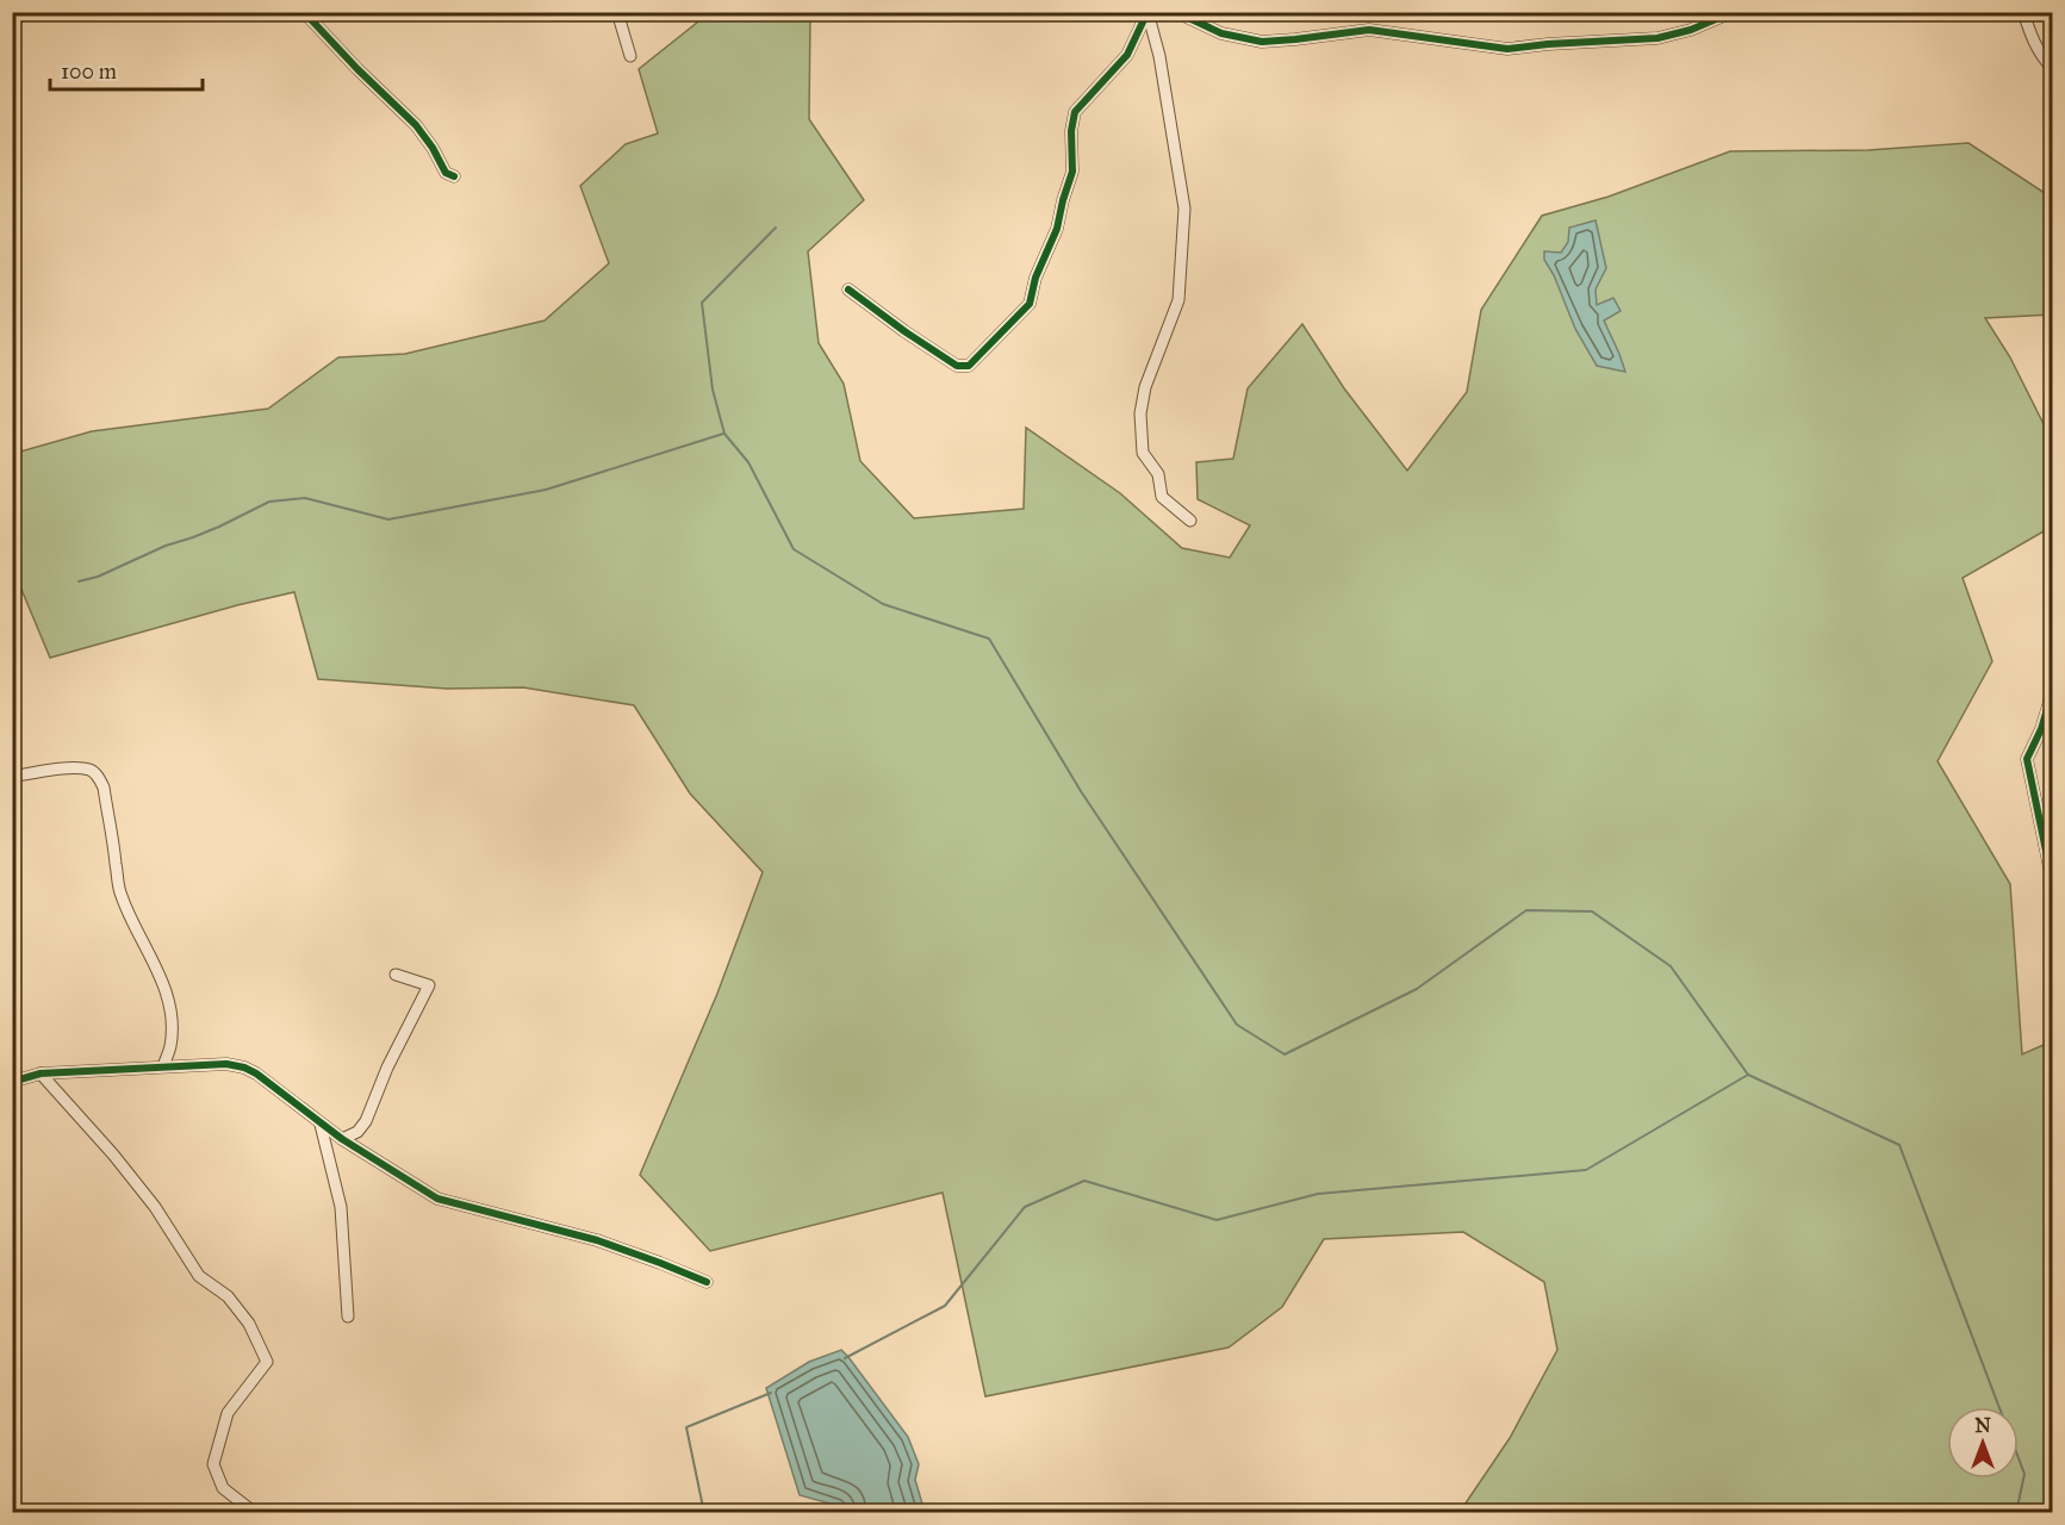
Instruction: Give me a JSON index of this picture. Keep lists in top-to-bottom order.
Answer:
{
  "scale_bar": "100 m",
  "north": "top"
}
